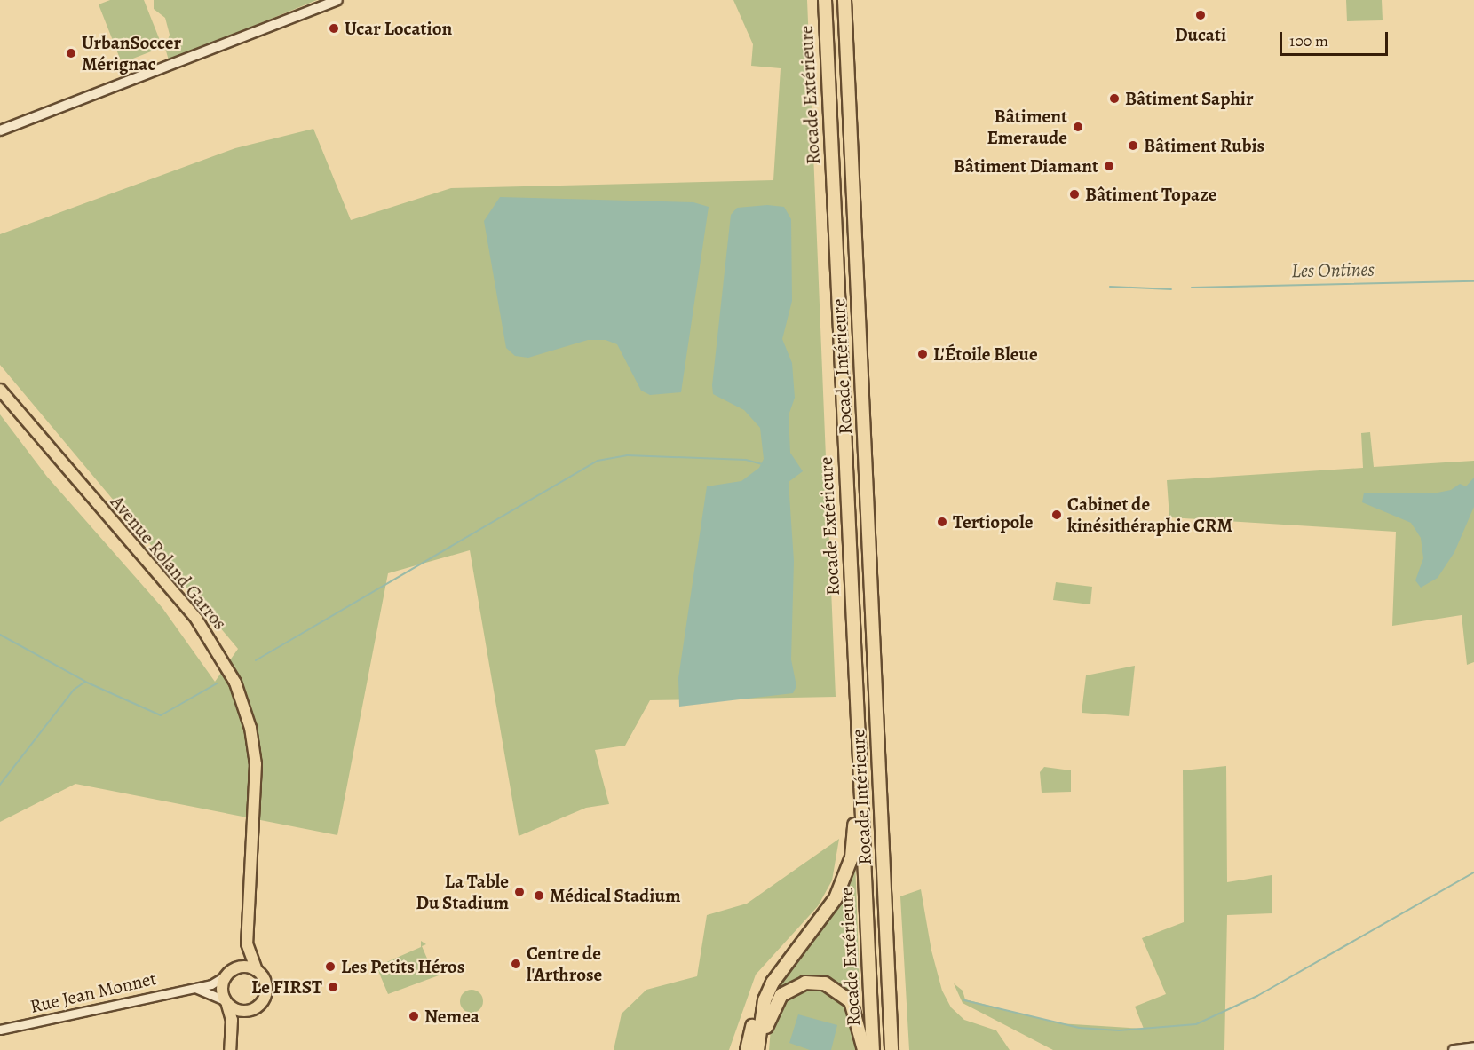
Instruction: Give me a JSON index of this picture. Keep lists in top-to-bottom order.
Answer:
{
  "streets": {
    "highway": ["Rocade Extérieure", "Rocade Intérieure"],
    "main road": ["Avenue Roland Garros"],
    "street": ["Rue Jean Monnet"]
  },
  "crossings": [
    ["Avenue Roland Garros", "Rue Jean Monnet"]
  ],
  "water": ["Les Ontines"],
  "places": [
    "Ducati",
    "Ucar Location",
    "UrbanSoccer Mérignac",
    "Bâtiment Saphir",
    "Bâtiment Emeraude",
    "Bâtiment Rubis",
    "Bâtiment Diamant",
    "Bâtiment Topaze",
    "L'Étoile Bleue",
    "Cabinet de kinésithéraphie CRM",
    "Tertiopole",
    "La Table Du Stadium",
    "Médical Stadium",
    "Centre de l'Arthrose",
    "Les Petits Héros",
    "Le FIRST",
    "Nemea"
  ],
  "scale_bar": "100 m"
}
